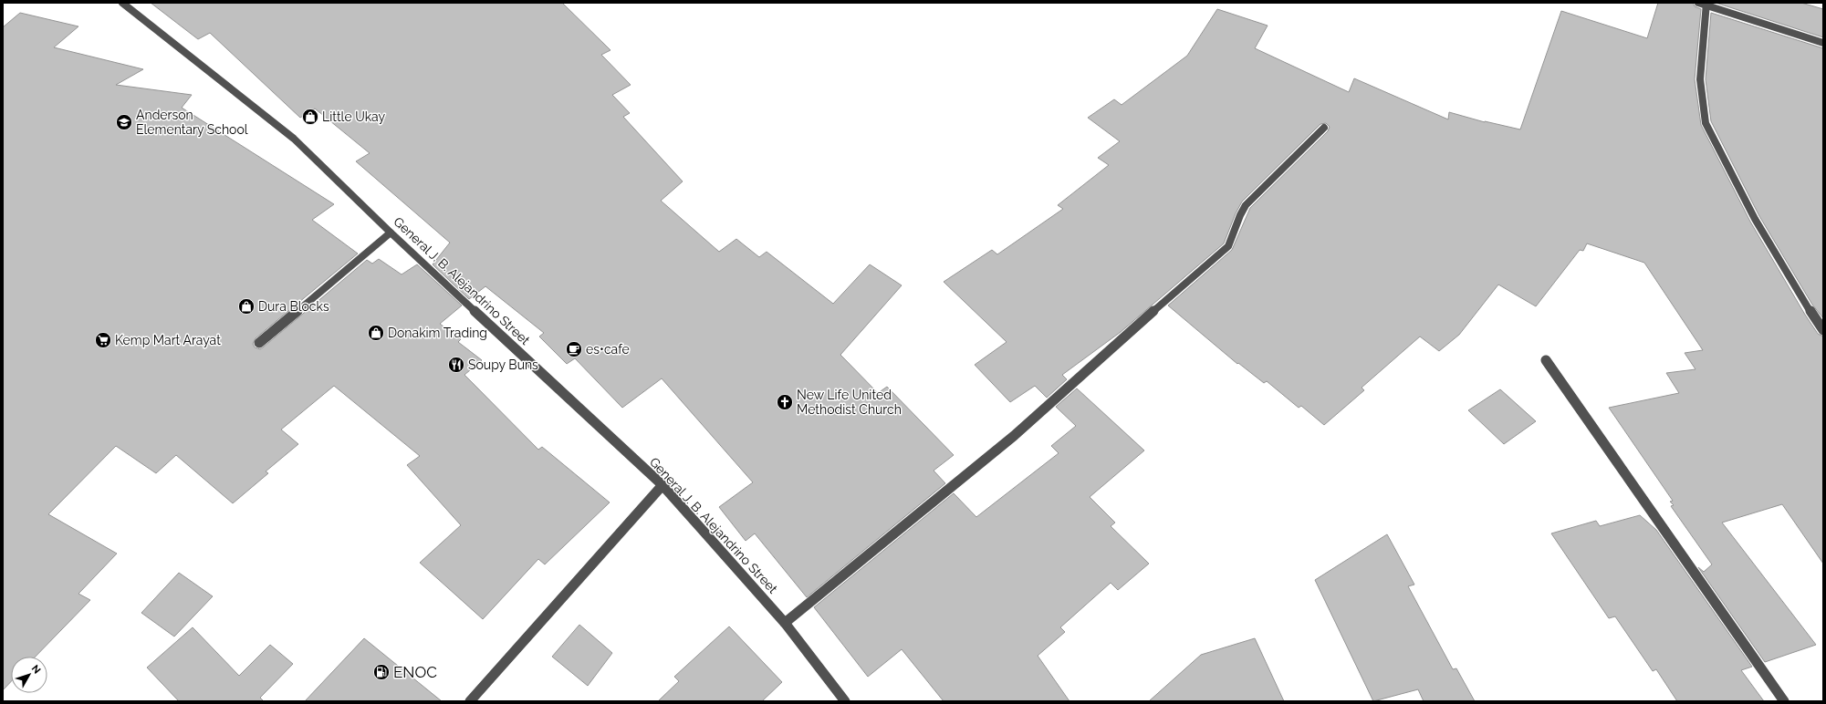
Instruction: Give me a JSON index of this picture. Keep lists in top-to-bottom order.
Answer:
{
  "streets": {
    "street": ["General J. B. Alejandrino Street"]
  },
  "places": {
    "shop": ["Little Ukay", "Dura Blocks", "Donakim Trading"],
    "school or university": ["Anderson Elementary School"],
    "supermarket": ["Kemp Mart Arayat"],
    "cafe": ["es•cafe"],
    "restaurant": ["Soupy Buns"],
    "church": ["New Life United Methodist Church"],
    "fuel station": ["ENOC"]
  },
  "north": "top right"
}
